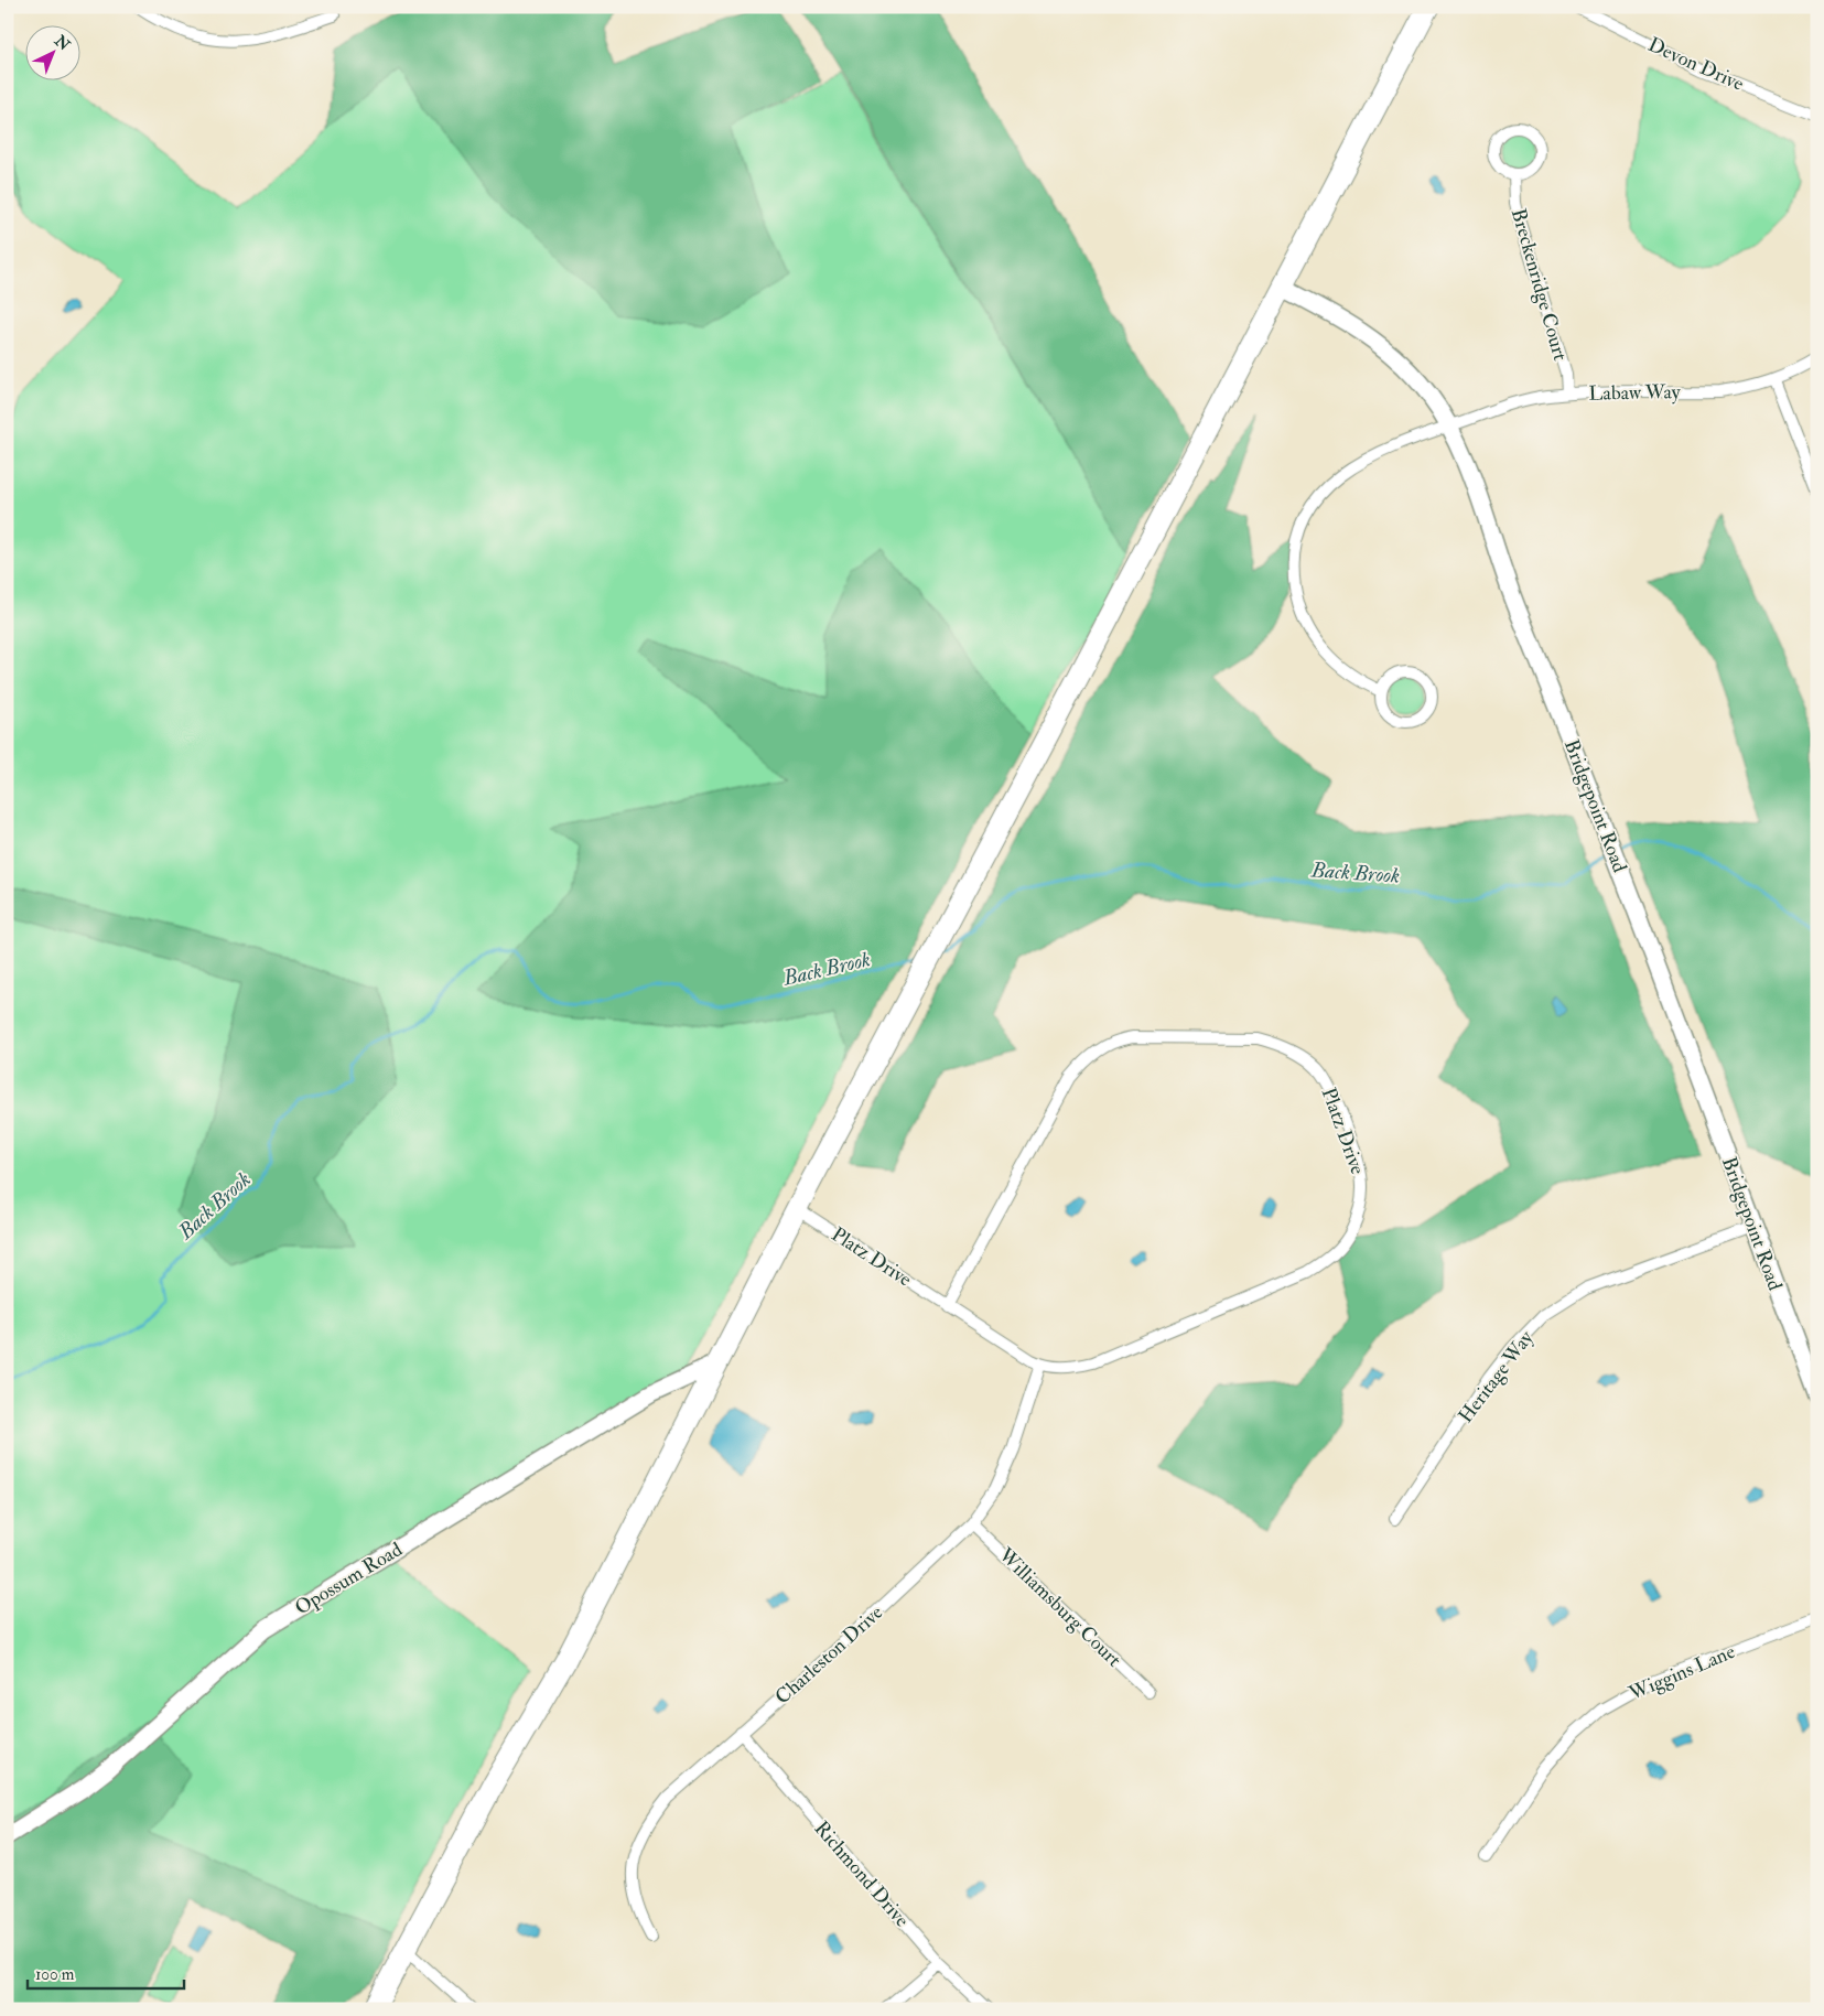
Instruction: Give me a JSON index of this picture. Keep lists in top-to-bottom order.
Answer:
{
  "streets": {
    "street": [
      "Devon Drive",
      "Breckenridge Court",
      "Labaw Way",
      "Bridgepoint Road",
      "Platz Drive",
      "Heritage Way",
      "Opossum Road",
      "Williamsburg Court",
      "Charleston Drive",
      "Wiggins Lane",
      "Richmond Drive"
    ]
  },
  "crossings": [
    ["Breckenridge Court", "Labaw Way"],
    ["Labaw Way", "Bridgepoint Road"],
    ["Bridgepoint Road", "Heritage Way"],
    ["Platz Drive", "Charleston Drive"],
    ["Williamsburg Court", "Charleston Drive"],
    ["Charleston Drive", "Richmond Drive"]
  ],
  "water": ["Back Brook"],
  "scale_bar": "100 m",
  "north": "top right"
}
